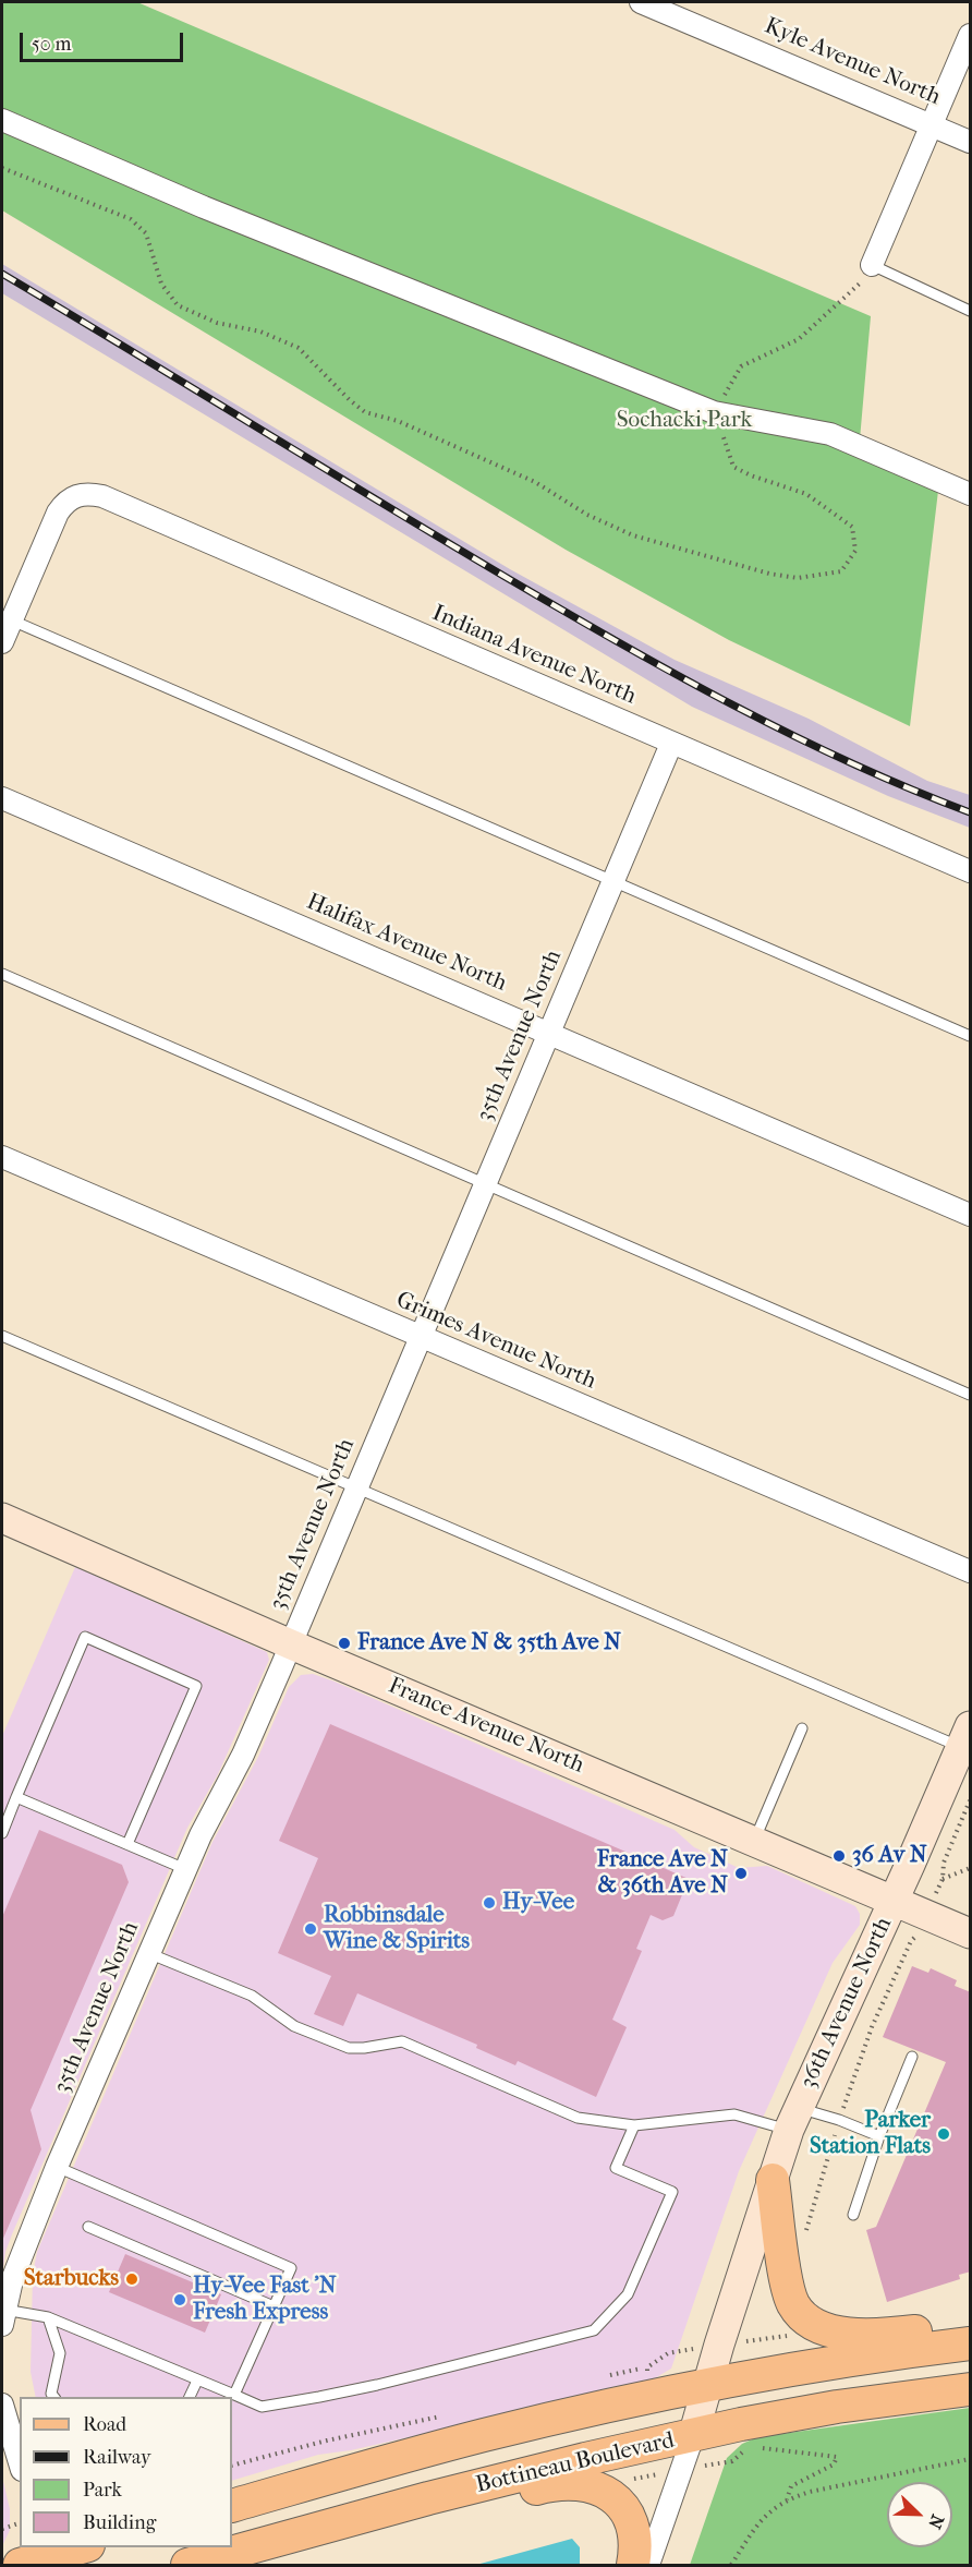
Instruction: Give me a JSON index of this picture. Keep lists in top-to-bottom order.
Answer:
{
  "streets": {
    "main road": ["Bottineau Boulevard"],
    "street": [
      "Kyle Avenue North",
      "Indiana Avenue North",
      "Halifax Avenue North",
      "35th Avenue North",
      "Grimes Avenue North",
      "France Avenue North",
      "36th Avenue North"
    ]
  },
  "crossings": [
    ["Indiana Avenue North", "35th Avenue North"],
    ["Halifax Avenue North", "35th Avenue North"],
    ["35th Avenue North", "Grimes Avenue North"],
    ["35th Avenue North", "France Avenue North"],
    ["France Avenue North", "36th Avenue North"],
    ["36th Avenue North", "Bottineau Boulevard"]
  ],
  "parks": ["Sochacki Park"],
  "places": [
    "France Ave N & 35th Ave N",
    "36 Av N",
    "France Ave N & 36th Ave N",
    "Hy-Vee",
    "Robbinsdale Wine & Spirits",
    "Parker Station Flats",
    "Starbucks",
    "Hy-Vee Fast 'N Fresh Express"
  ],
  "legend": [
    "Road",
    "Railway",
    "Park",
    "Building"
  ],
  "scale_bar": "50 m",
  "north": "bottom right"
}
